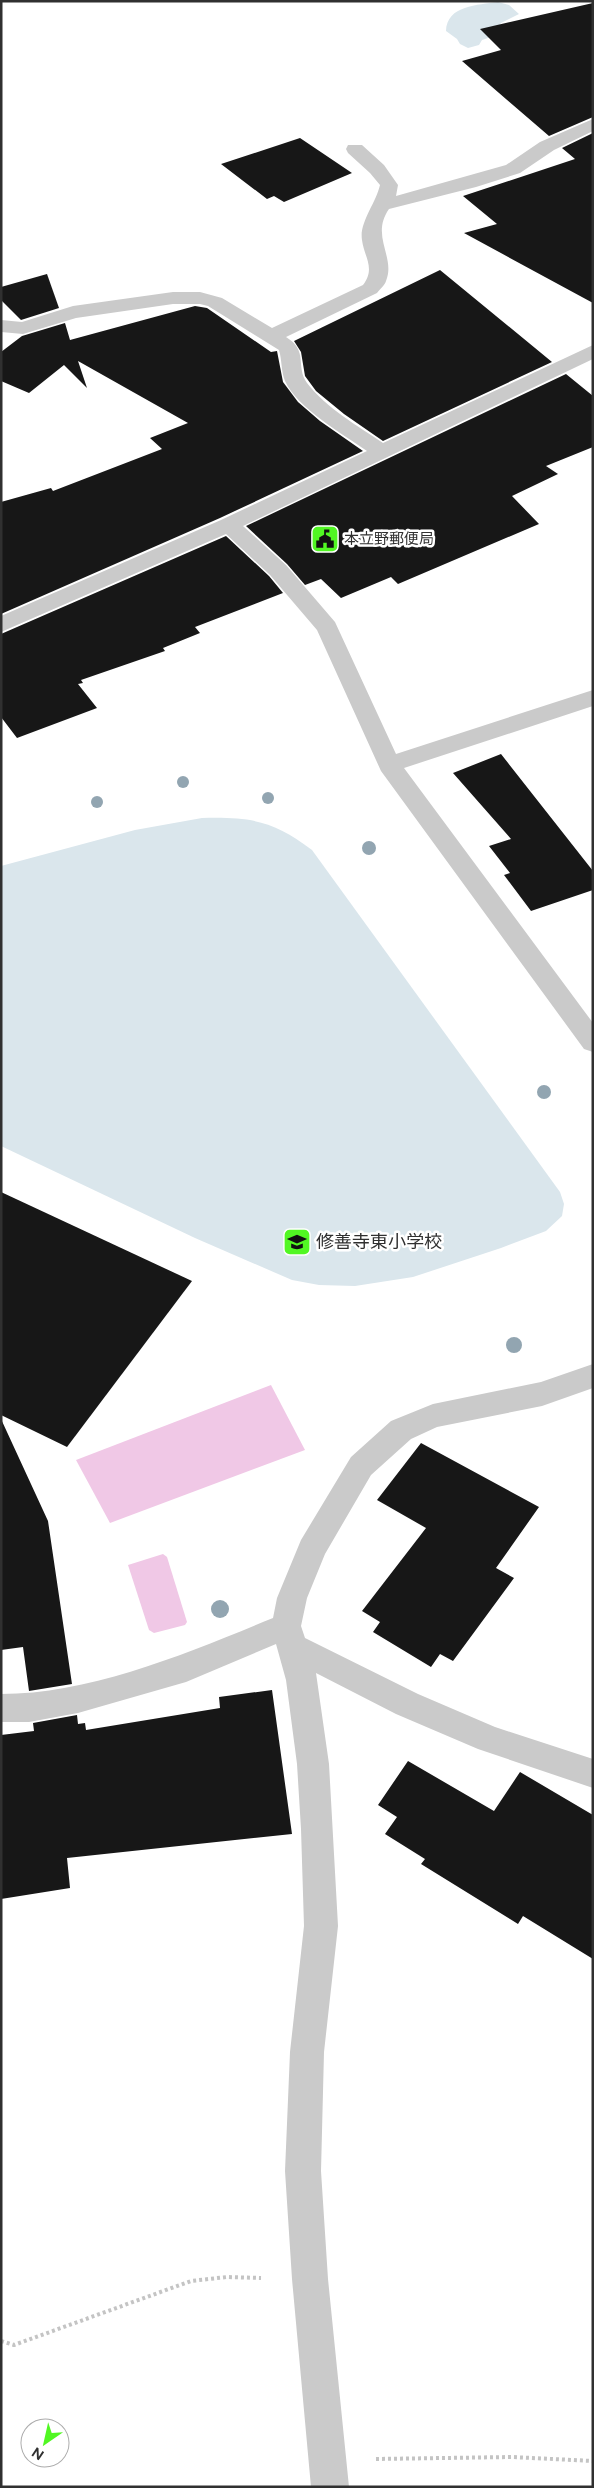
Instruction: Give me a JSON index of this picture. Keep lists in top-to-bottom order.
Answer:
{
  "places": {
    "public building": ["本立野郵便局"],
    "school or university": ["修善寺東小学校"]
  },
  "north": "bottom left"
}
